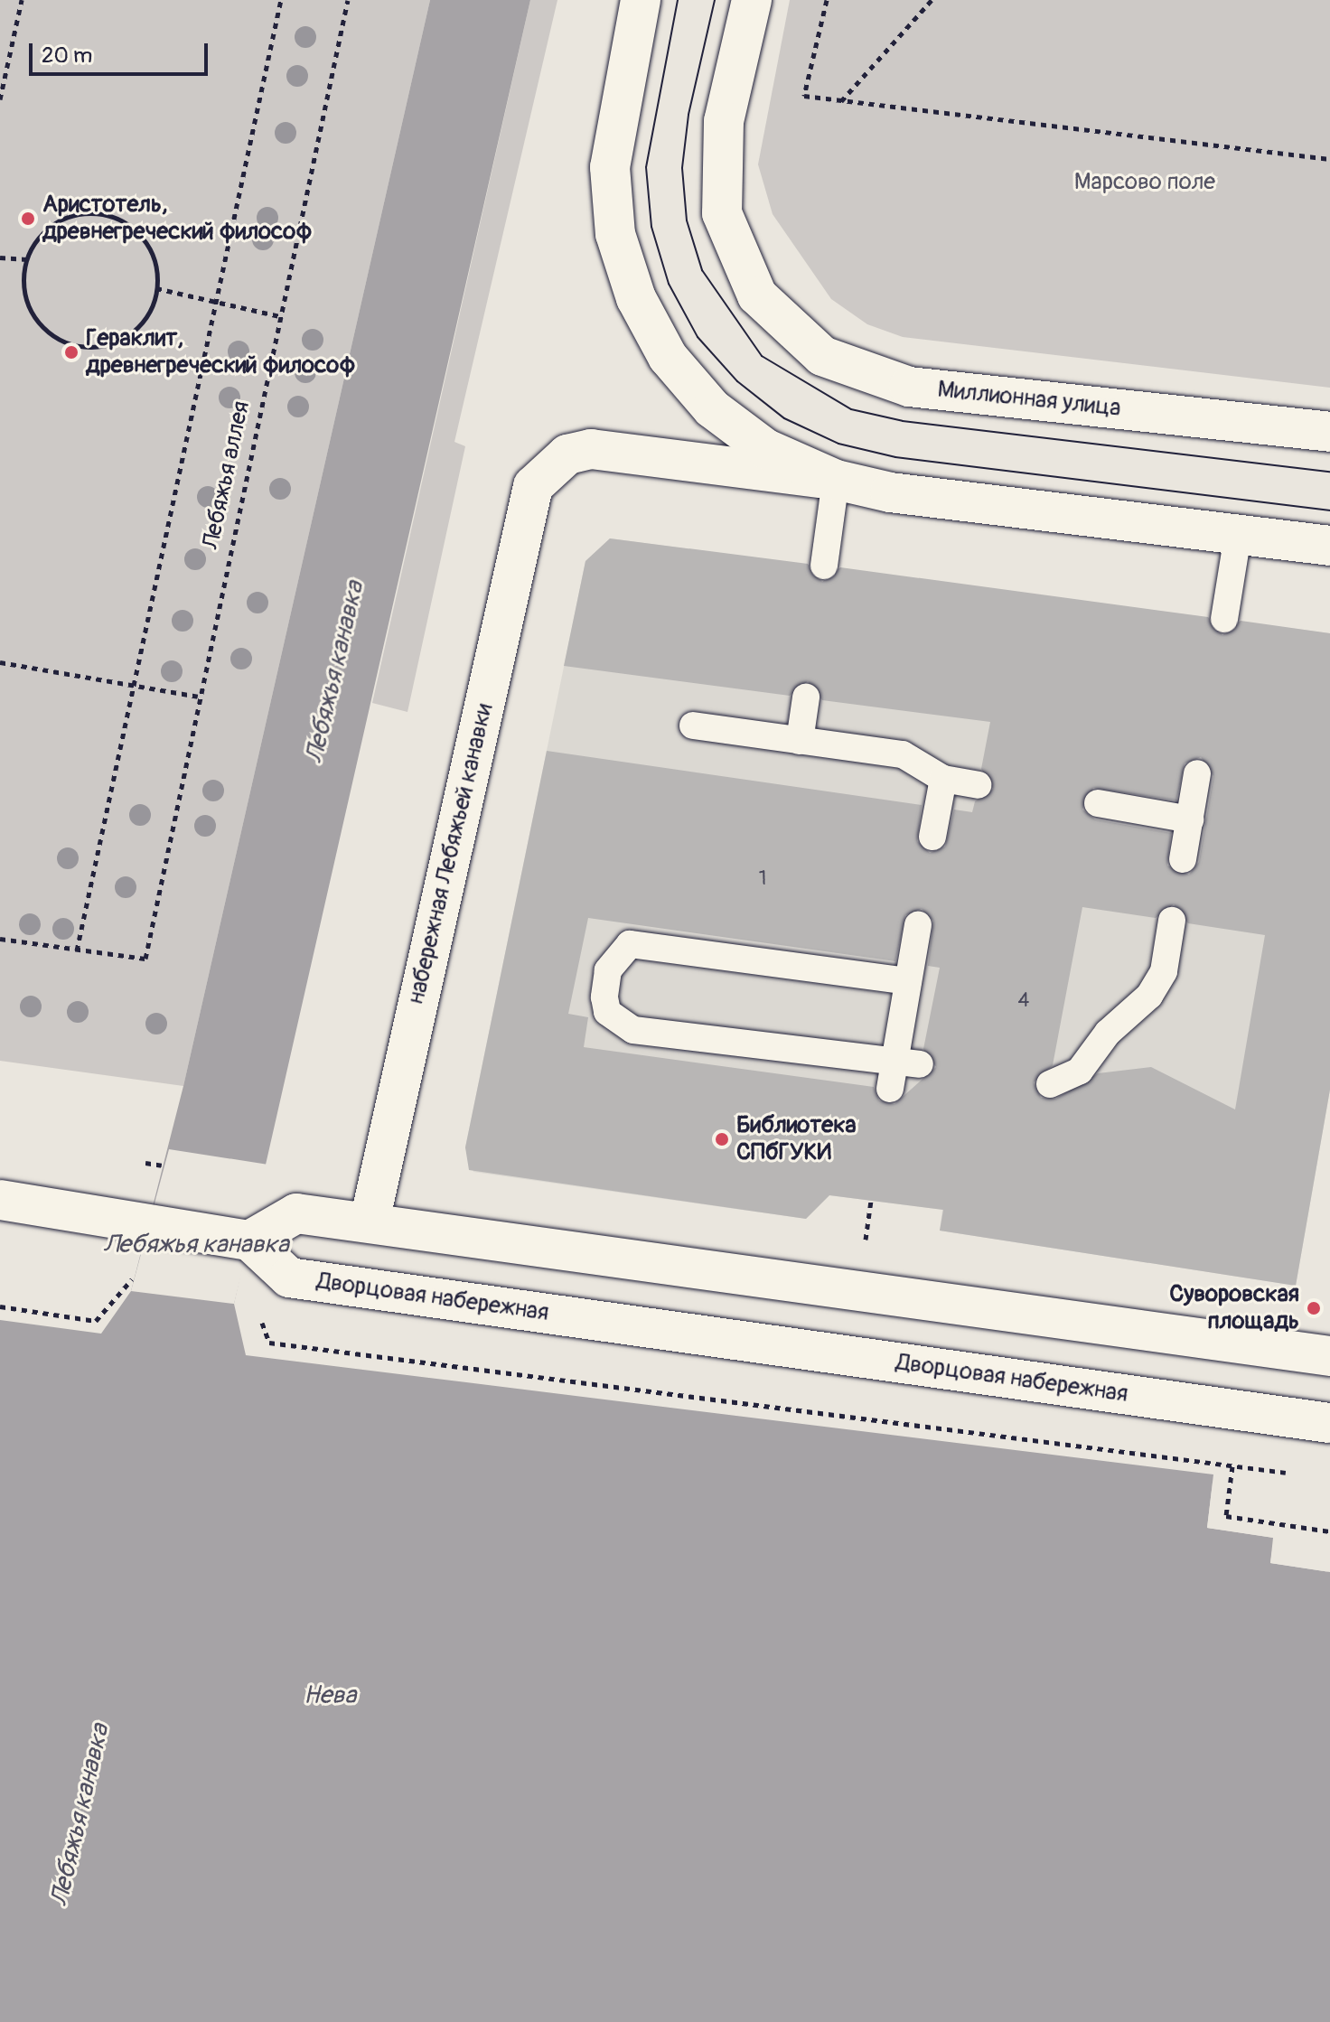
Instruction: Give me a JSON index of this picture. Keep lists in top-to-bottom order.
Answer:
{
  "streets": {
    "main road": ["Миллионная улица", "набережная Лебяжьей канавки", "Дворцовая набережная"],
    "path": ["Лебяжья аллея"]
  },
  "water": ["Лебяжья канавка", "Нева"],
  "parks": ["Марсово поле"],
  "places": [
    "Аристотель, древнегреческий философ",
    "Гераклит, древнегреческий философ",
    "Библиотека СПбГУКИ",
    "Суворовская площадь"
  ],
  "house_numbers": ["1", "4"],
  "scale_bar": "20 m"
}
